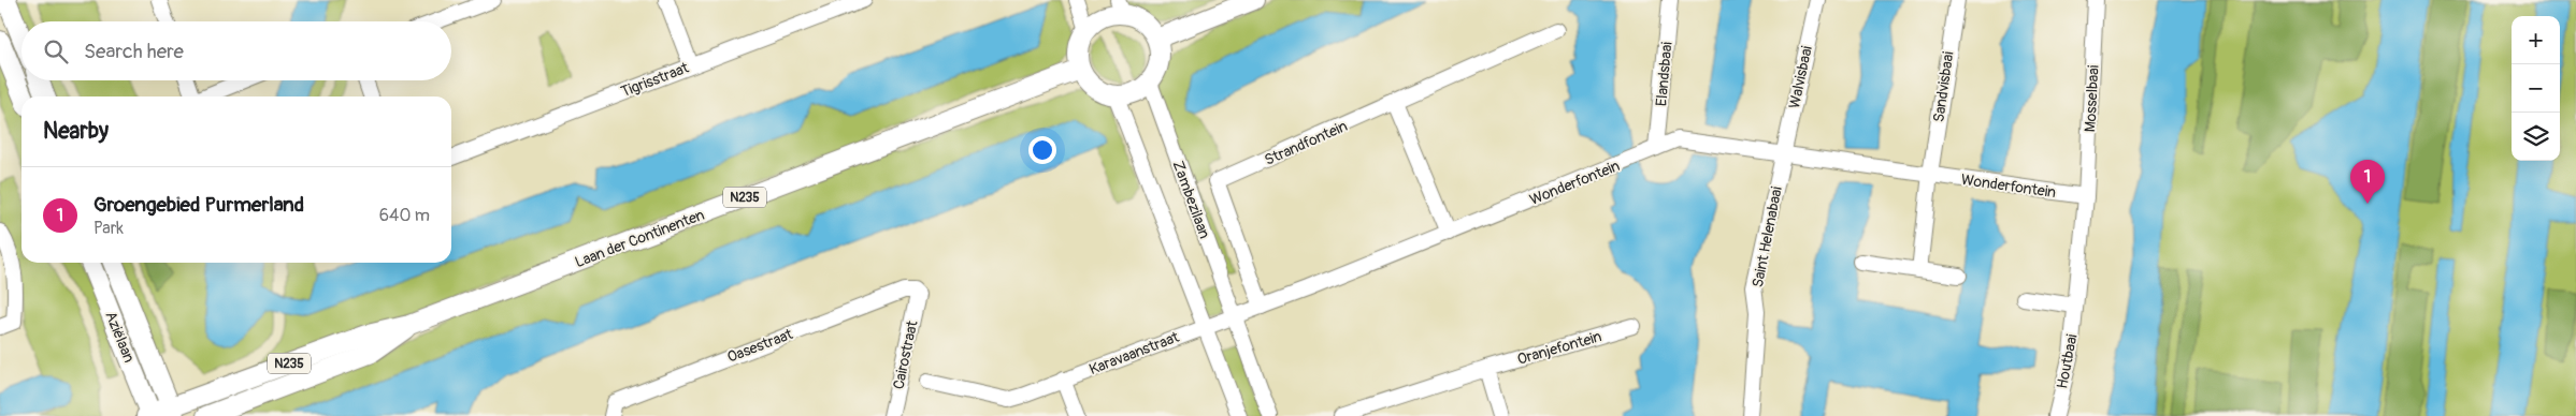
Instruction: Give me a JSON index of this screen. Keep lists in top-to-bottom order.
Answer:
{
  "streets": {
    "main road": ["N235", "Laan der Continenten", "Aziëlaan"],
    "street": [
      "Elandsbaai",
      "Walvisbaai",
      "Tigrisstraat",
      "Sandvisbaai",
      "Mosselbaai",
      "Strandfontein",
      "Wonderfontein",
      "Zambezilaan",
      "Saint Helenabaai",
      "Oasestraat",
      "Oranjefontein",
      "Karavaanstraat",
      "Cairostraat",
      "Houtbaai"
    ]
  },
  "crossings": [
    ["Elandsbaai", "Wonderfontein"],
    ["Walvisbaai", "Wonderfontein"],
    ["Walvisbaai", "Saint Helenabaai"],
    ["Sandvisbaai", "Wonderfontein"],
    ["Mosselbaai", "Wonderfontein"],
    ["Mosselbaai", "Houtbaai"],
    ["Strandfontein", "Zambezilaan"],
    ["Wonderfontein", "Zambezilaan"],
    ["Wonderfontein", "Saint Helenabaai"],
    ["Wonderfontein", "Houtbaai"],
    ["Zambezilaan", "Laan der Continenten"],
    ["Laan der Continenten", "Aziëlaan"],
    ["Oasestraat", "Cairostraat"]
  ],
  "page": {
    "map_buttons": ["+", "−"],
    "search": "Search here",
    "heading": "Nearby",
    "pins": "1",
    "list": [
      {
        "mark": "1",
        "name": "Groengebied Purmerland",
        "note": "Park",
        "value": "640 m"
      }
    ]
  }
}
